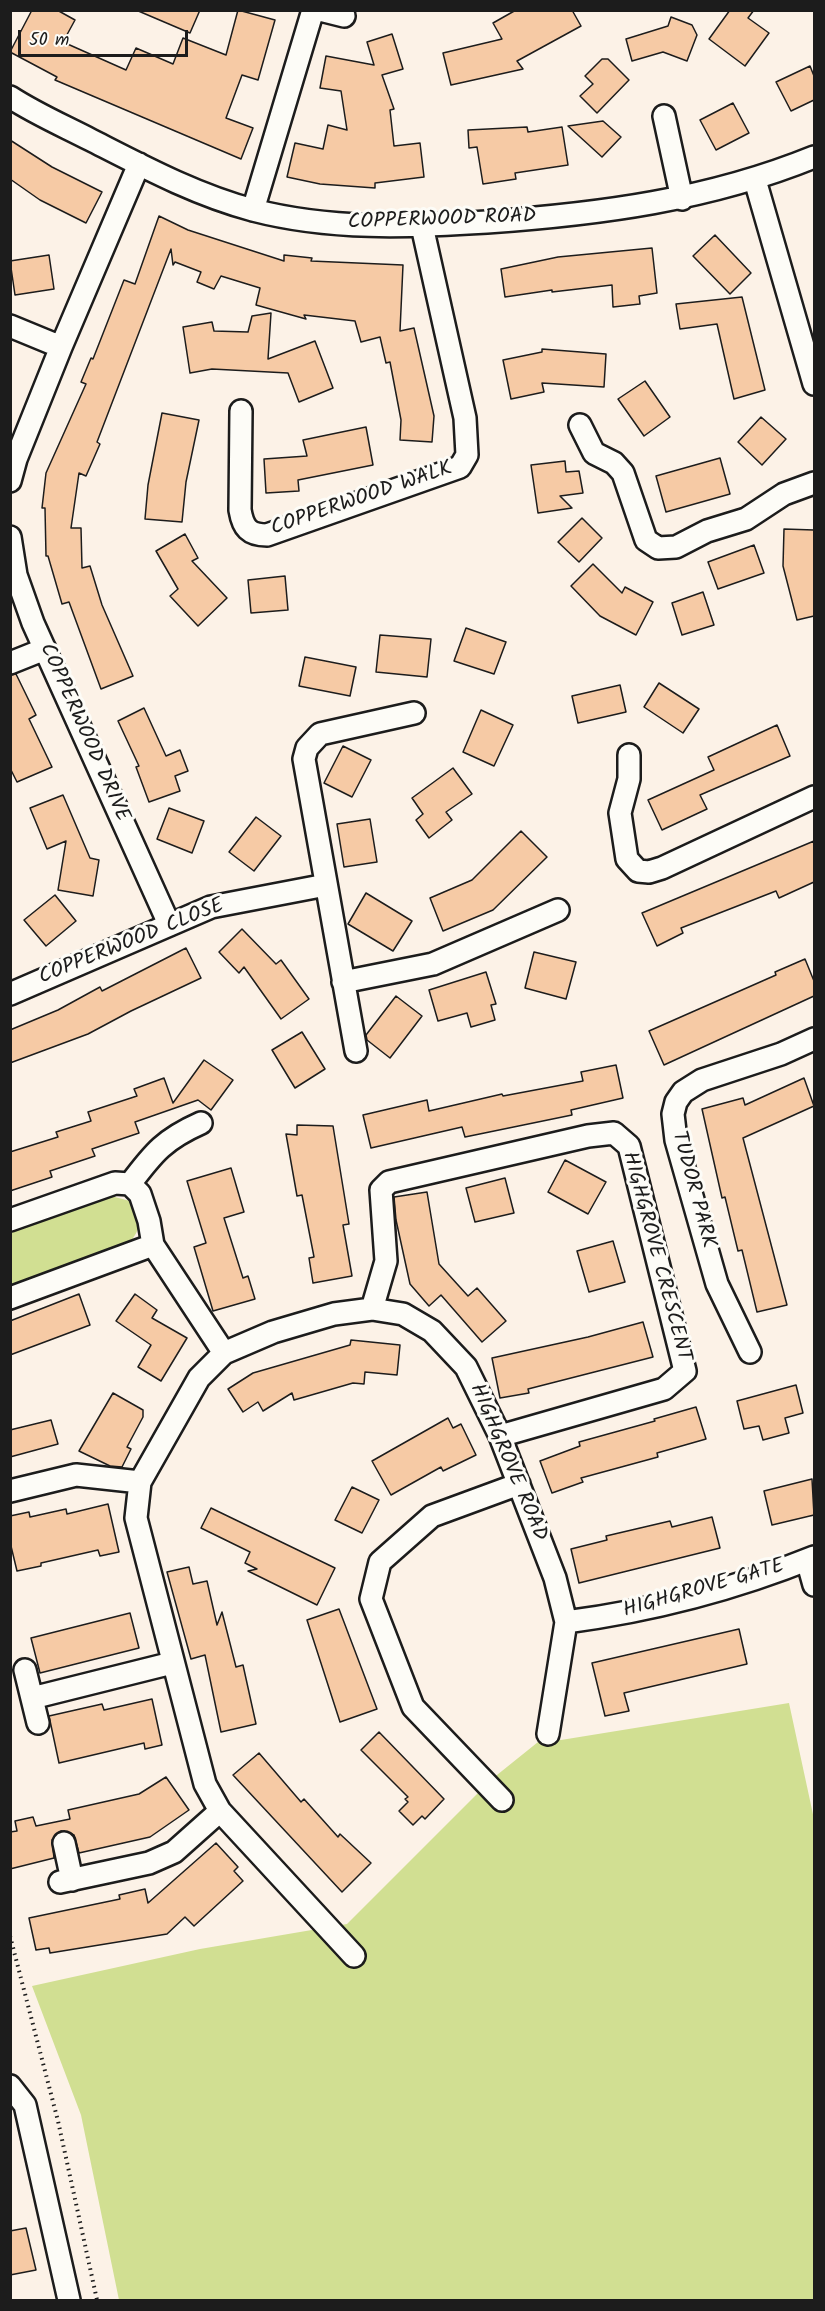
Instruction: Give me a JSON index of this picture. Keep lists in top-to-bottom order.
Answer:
{
  "streets": {
    "street": [
      "COPPERWOOD ROAD",
      "COPPERWOOD WALK",
      "COPPERWOOD DRIVE",
      "COPPERWOOD CLOSE",
      "TUDOR PARK",
      "HIGHGROVE CRESCENT",
      "HIGHGROVE ROAD",
      "HIGHGROVE GATE"
    ]
  },
  "crossings": [
    ["COPPERWOOD ROAD", "COPPERWOOD WALK"],
    ["COPPERWOOD DRIVE", "COPPERWOOD CLOSE"],
    ["HIGHGROVE CRESCENT", "HIGHGROVE ROAD"],
    ["HIGHGROVE ROAD", "HIGHGROVE GATE"]
  ],
  "scale_bar": "50 m"
}
